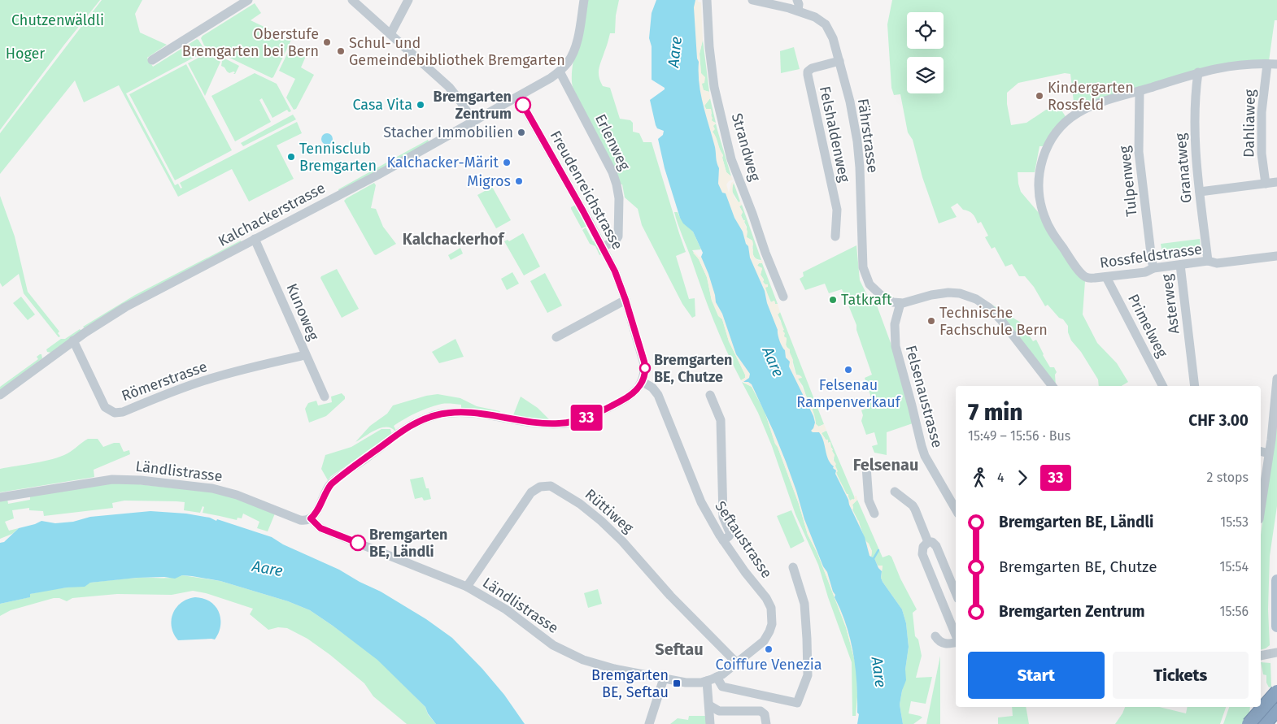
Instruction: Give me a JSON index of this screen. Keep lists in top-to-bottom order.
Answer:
{
  "streets": {
    "street": [
      "Dahliaweg",
      "Felshaldenweg",
      "Fährstrasse",
      "Erlenweg",
      "Strandweg",
      "Granatweg",
      "Tulpenweg",
      "Freudenreichstrasse",
      "Kalchackerstrasse",
      "Rossfeldstrasse",
      "Asterweg",
      "Kunoweg",
      "Primelweg",
      "Römerstrasse",
      "Felsenaustrasse",
      "Ländlistrasse",
      "Rüttiweg",
      "Seftaustrasse"
    ]
  },
  "crossings": [
    ["Dahliaweg", "Rossfeldstrasse"],
    ["Felshaldenweg", "Fährstrasse"],
    ["Fährstrasse", "Felsenaustrasse"],
    ["Erlenweg", "Freudenreichstrasse"],
    ["Erlenweg", "Kalchackerstrasse"],
    ["Granatweg", "Rossfeldstrasse"],
    ["Tulpenweg", "Rossfeldstrasse"],
    ["Freudenreichstrasse", "Kalchackerstrasse"],
    ["Freudenreichstrasse", "Seftaustrasse"],
    ["Kalchackerstrasse", "Kunoweg"],
    ["Kalchackerstrasse", "Römerstrasse"],
    ["Rossfeldstrasse", "Asterweg"],
    ["Rossfeldstrasse", "Primelweg"],
    ["Kunoweg", "Römerstrasse"],
    ["Ländlistrasse", "Rüttiweg"],
    ["Ländlistrasse", "Seftaustrasse"],
    ["Rüttiweg", "Seftaustrasse"]
  ],
  "districts": ["Kalchackerhof", "Felsenau", "Seftau"],
  "water": ["Aare"],
  "parks": ["Chutzenwäldli", "Hoger"],
  "places": {
    "other": [
      "Oberstufe Bremgarten bei Bern",
      "Schul- und Gemeindebibliothek Bremgarten",
      "Kindergarten Rossfeld",
      "Casa Vita",
      "Bremgarten Zentrum",
      "Stacher Immobilien",
      "Tennisclub Bremgarten",
      "Kalchacker-Märit",
      "Migros",
      "Tatkraft",
      "Technische Fachschule Bern",
      "Bremgarten BE, Chutze",
      "Felsenau Rampenverkauf",
      "Bremgarten BE, Ländli",
      "Coiffure Venezia"
    ],
    "transit": ["Bremgarten BE, Seftau"]
  },
  "lines": ["bus line 33"],
  "page": {
    "on_map": "33",
    "heading": ["7 min", "15:49 – 15:56 · Bus", "CHF 3.00"],
    "legs": ["4", "33", "2 stops"],
    "list": [
      {
        "name": "Bremgarten BE, Ländli",
        "value": "15:53"
      },
      {
        "name": "Bremgarten BE, Chutze",
        "value": "15:54"
      },
      {
        "name": "Bremgarten Zentrum",
        "value": "15:56"
      }
    ],
    "buttons": ["Start", "Tickets"]
  }
}
